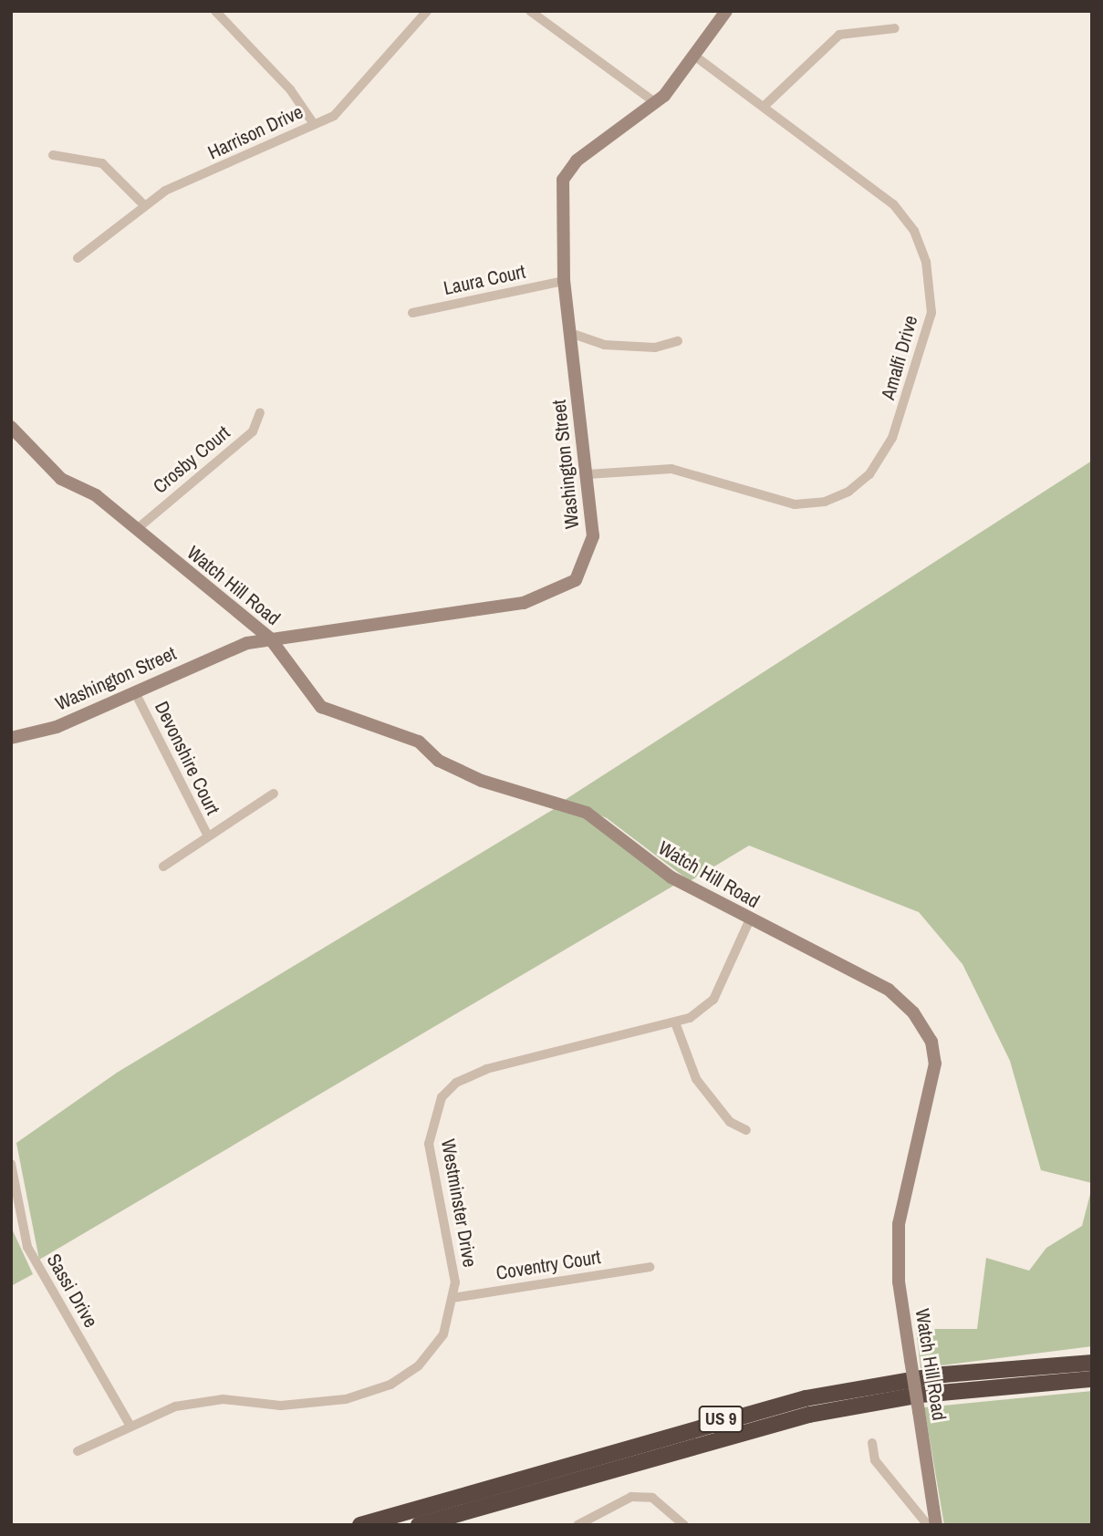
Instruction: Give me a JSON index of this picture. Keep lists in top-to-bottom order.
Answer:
{
  "streets": {
    "highway": ["US 9"],
    "street": [
      "Harrison Drive",
      "Laura Court",
      "Amalfi Drive",
      "Crosby Court",
      "Washington Street",
      "Watch Hill Road",
      "Devonshire Court",
      "Westminster Drive",
      "Coventry Court",
      "Sassi Drive"
    ]
  },
  "crossings": [
    ["Laura Court", "Washington Street"],
    ["Amalfi Drive", "Washington Street"],
    ["Crosby Court", "Watch Hill Road"],
    ["Washington Street", "Watch Hill Road"],
    ["Washington Street", "Devonshire Court"],
    ["Watch Hill Road", "Westminster Drive"],
    ["Westminster Drive", "Coventry Court"],
    ["Westminster Drive", "Sassi Drive"]
  ]
}
